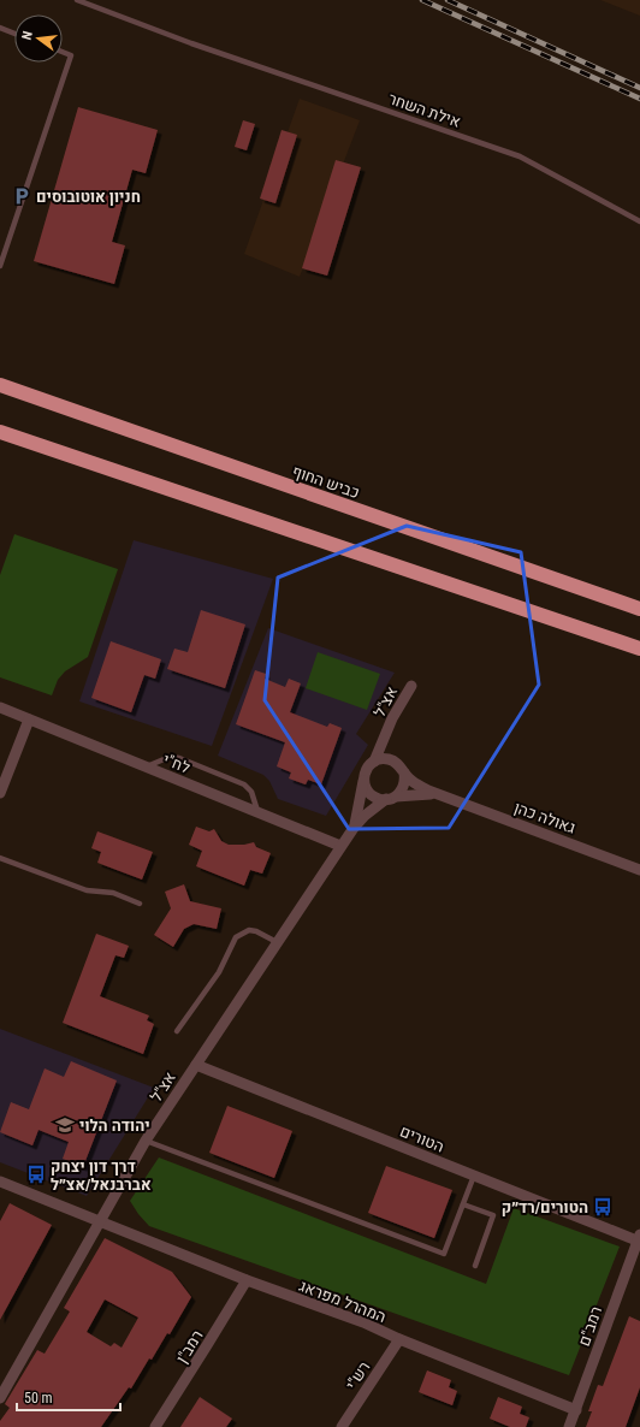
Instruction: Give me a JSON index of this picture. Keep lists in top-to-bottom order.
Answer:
{
  "streets": {
    "highway": ["כביש החוף"],
    "street": [
      "אצ\"ל",
      "לח\"י",
      "גאולה כהן",
      "הטורים",
      "המהרל מפראג",
      "רמב\"ם",
      "רמב\"ן",
      "רש\"י"
    ],
    "lane": ["אילת השחר"]
  },
  "crossings": [
    ["אצ\"ל", "לח\"י"],
    ["אצ\"ל", "גאולה כהן"],
    ["אצ\"ל", "הטורים"],
    ["אצ\"ל", "המהרל מפראג"],
    ["הטורים", "רמב\"ם"],
    ["המהרל מפראג", "רמב\"ם"],
    ["המהרל מפראג", "רמב\"ן"],
    ["המהרל מפראג", "רש\"י"]
  ],
  "places": {
    "parking": ["חניון אוטובוסים"],
    "school or university": ["יהודה הלוי"],
    "bus stop": ["דרך דון יצחק אברבנאל/אצ״ל", "הטורים/רד״ק"]
  },
  "scale_bar": "50 m",
  "north": "left"
}
